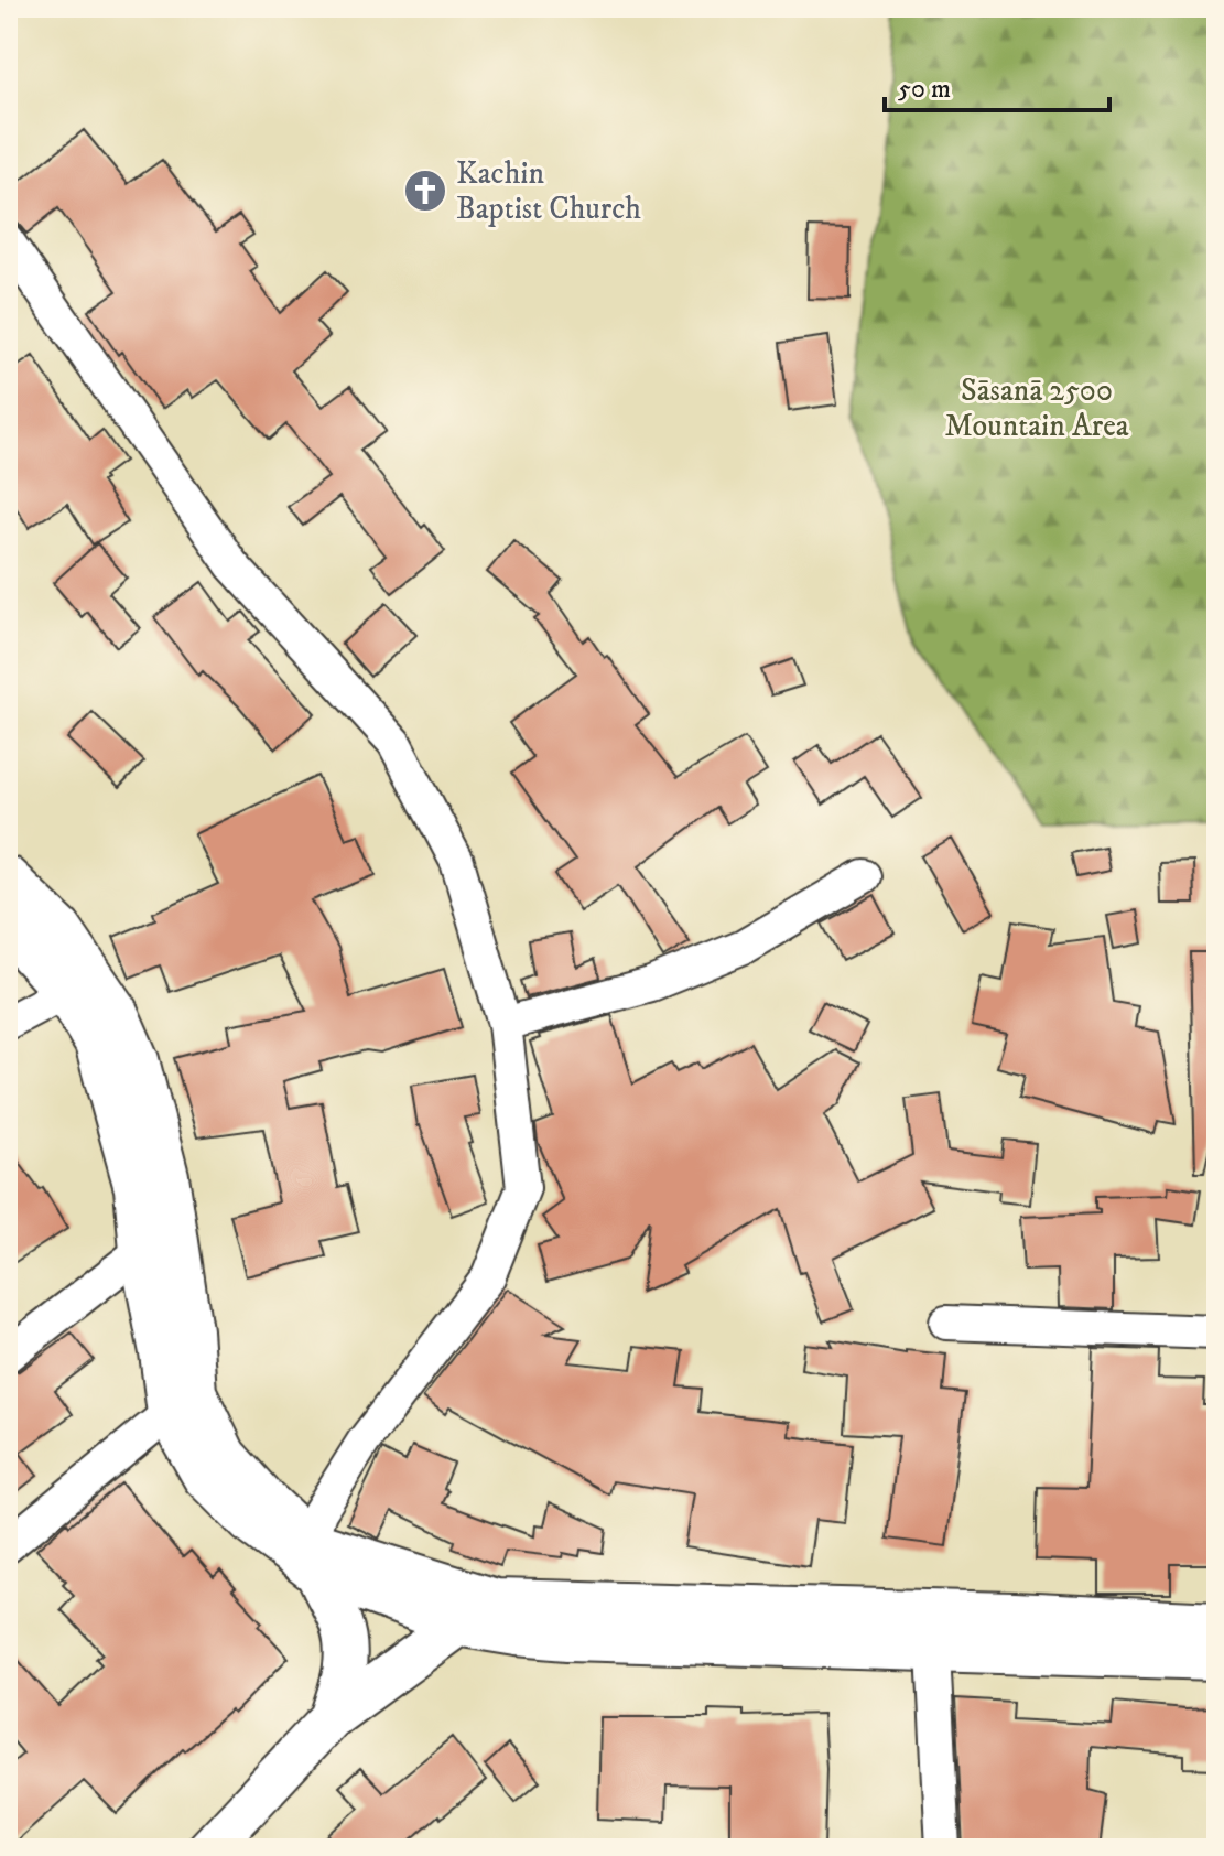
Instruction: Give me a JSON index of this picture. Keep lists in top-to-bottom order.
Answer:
{
  "parks": ["Sāsanā 2500 Mountain Area"],
  "places": {
    "church": ["Kachin Baptist Church"]
  },
  "scale_bar": "50 m"
}
